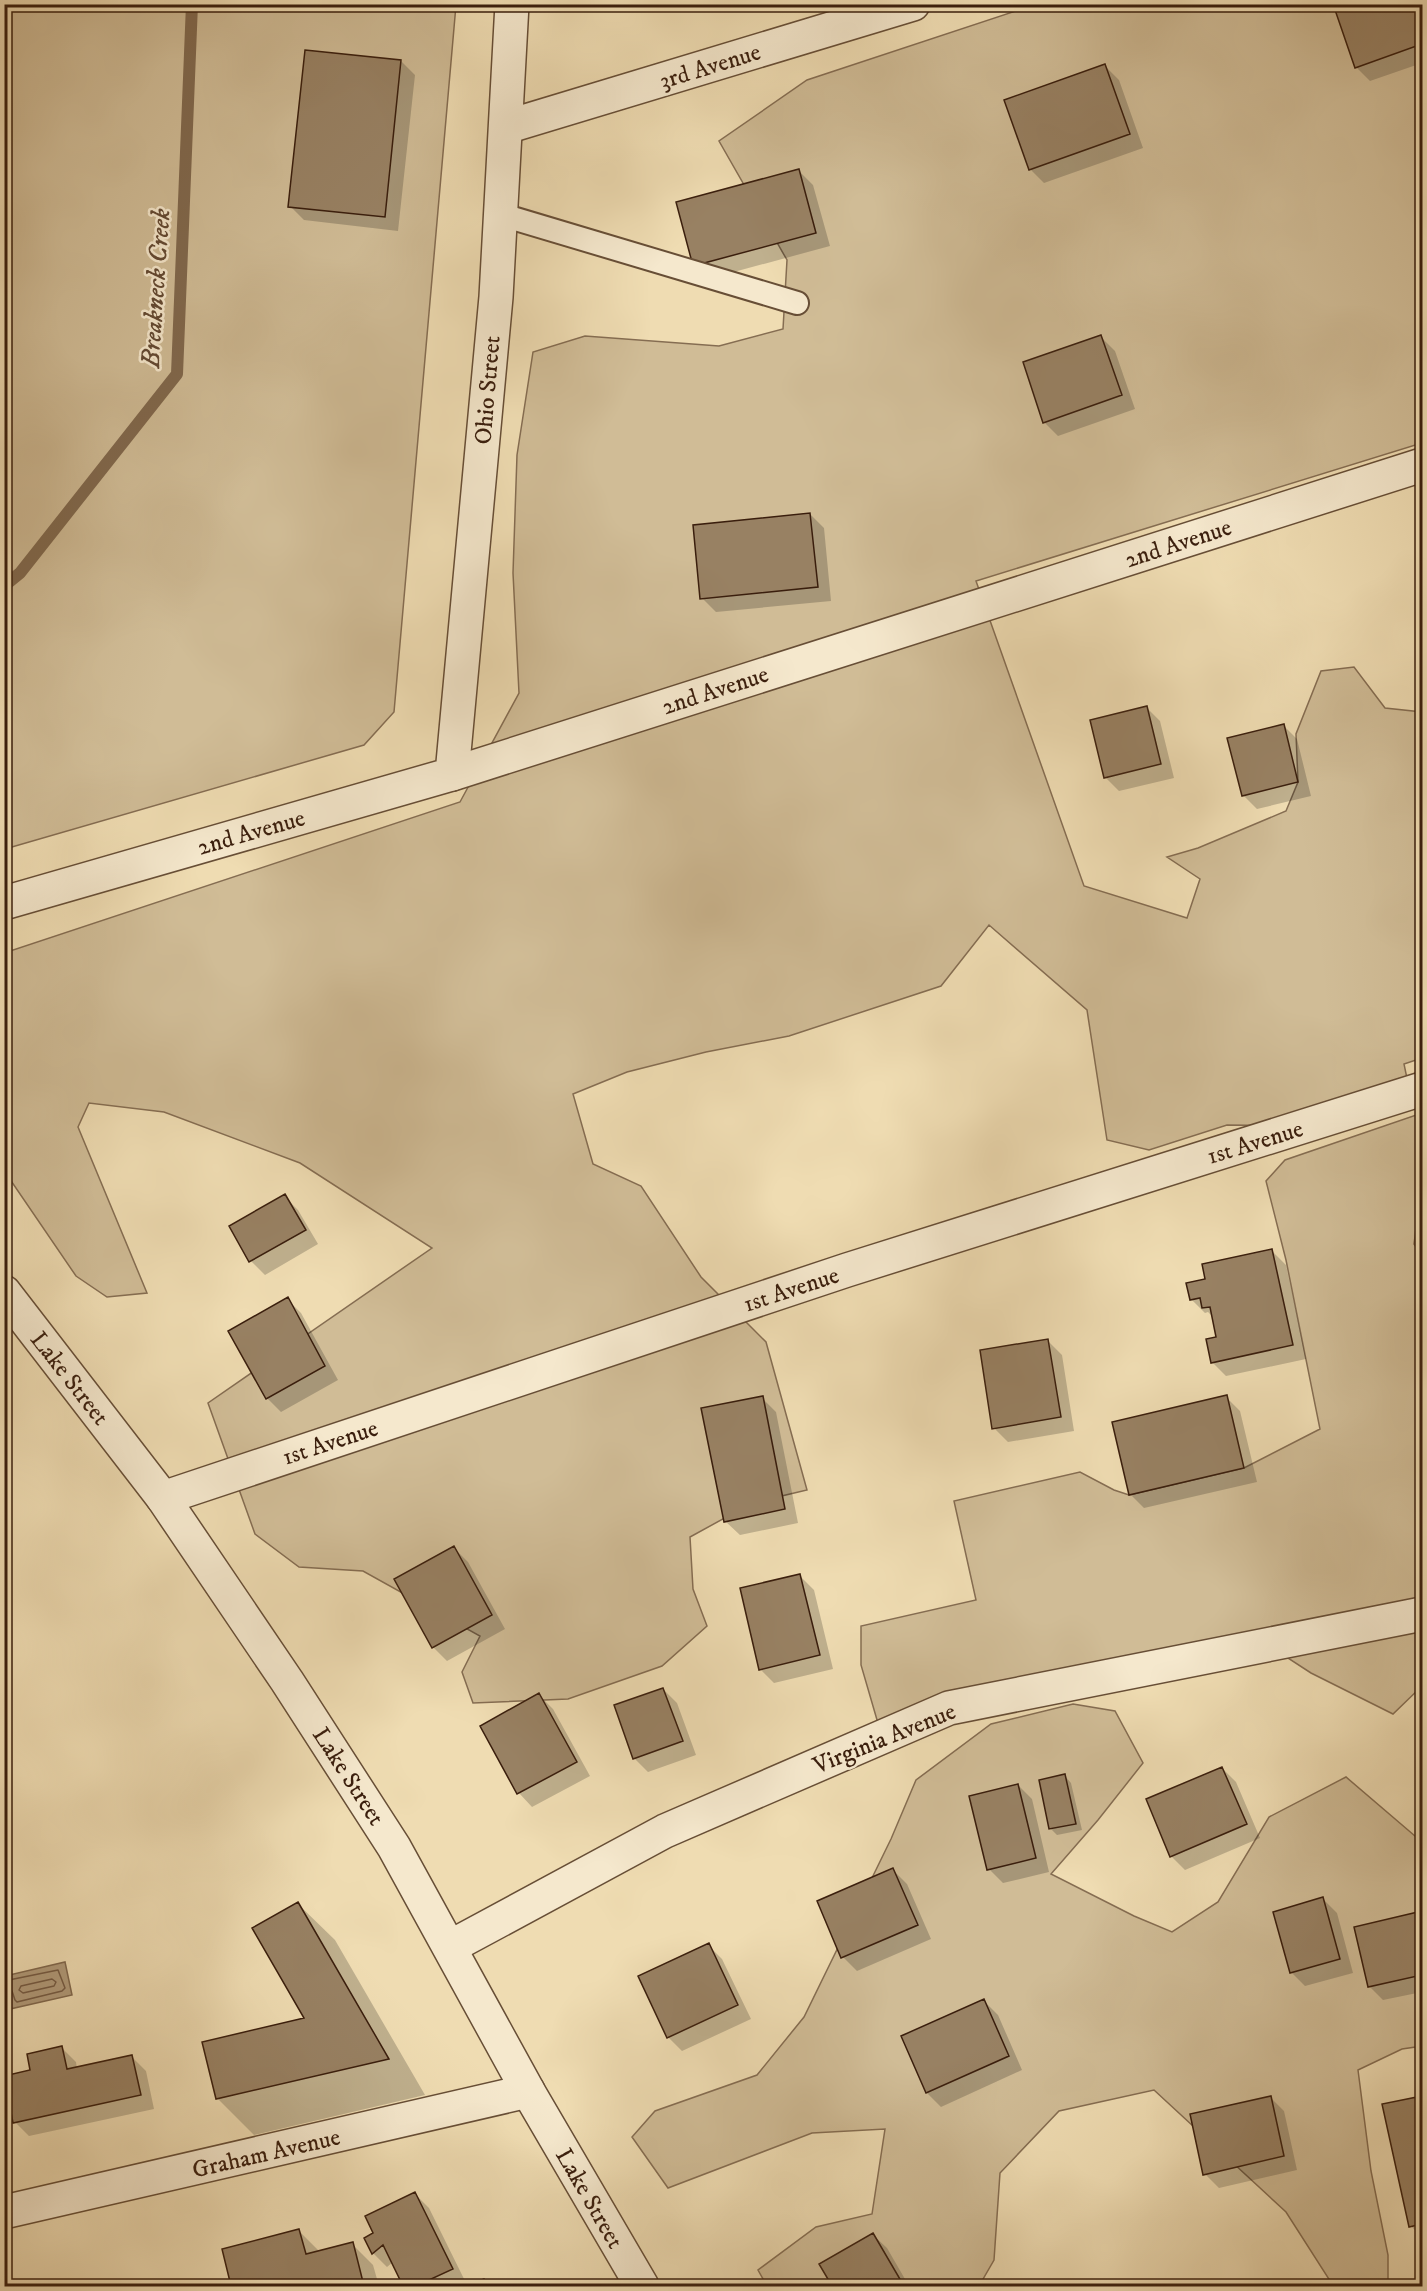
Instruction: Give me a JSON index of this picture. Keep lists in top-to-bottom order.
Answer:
{
  "streets": {
    "street": [
      "3rd Avenue",
      "Ohio Street",
      "2nd Avenue",
      "1st Avenue",
      "Lake Street",
      "Virginia Avenue",
      "Graham Avenue"
    ]
  },
  "crossings": [
    ["3rd Avenue", "Ohio Street"],
    ["Ohio Street", "2nd Avenue"],
    ["1st Avenue", "Lake Street"],
    ["Lake Street", "Virginia Avenue"],
    ["Lake Street", "Graham Avenue"]
  ],
  "water": ["Breakneck Creek"]
}
